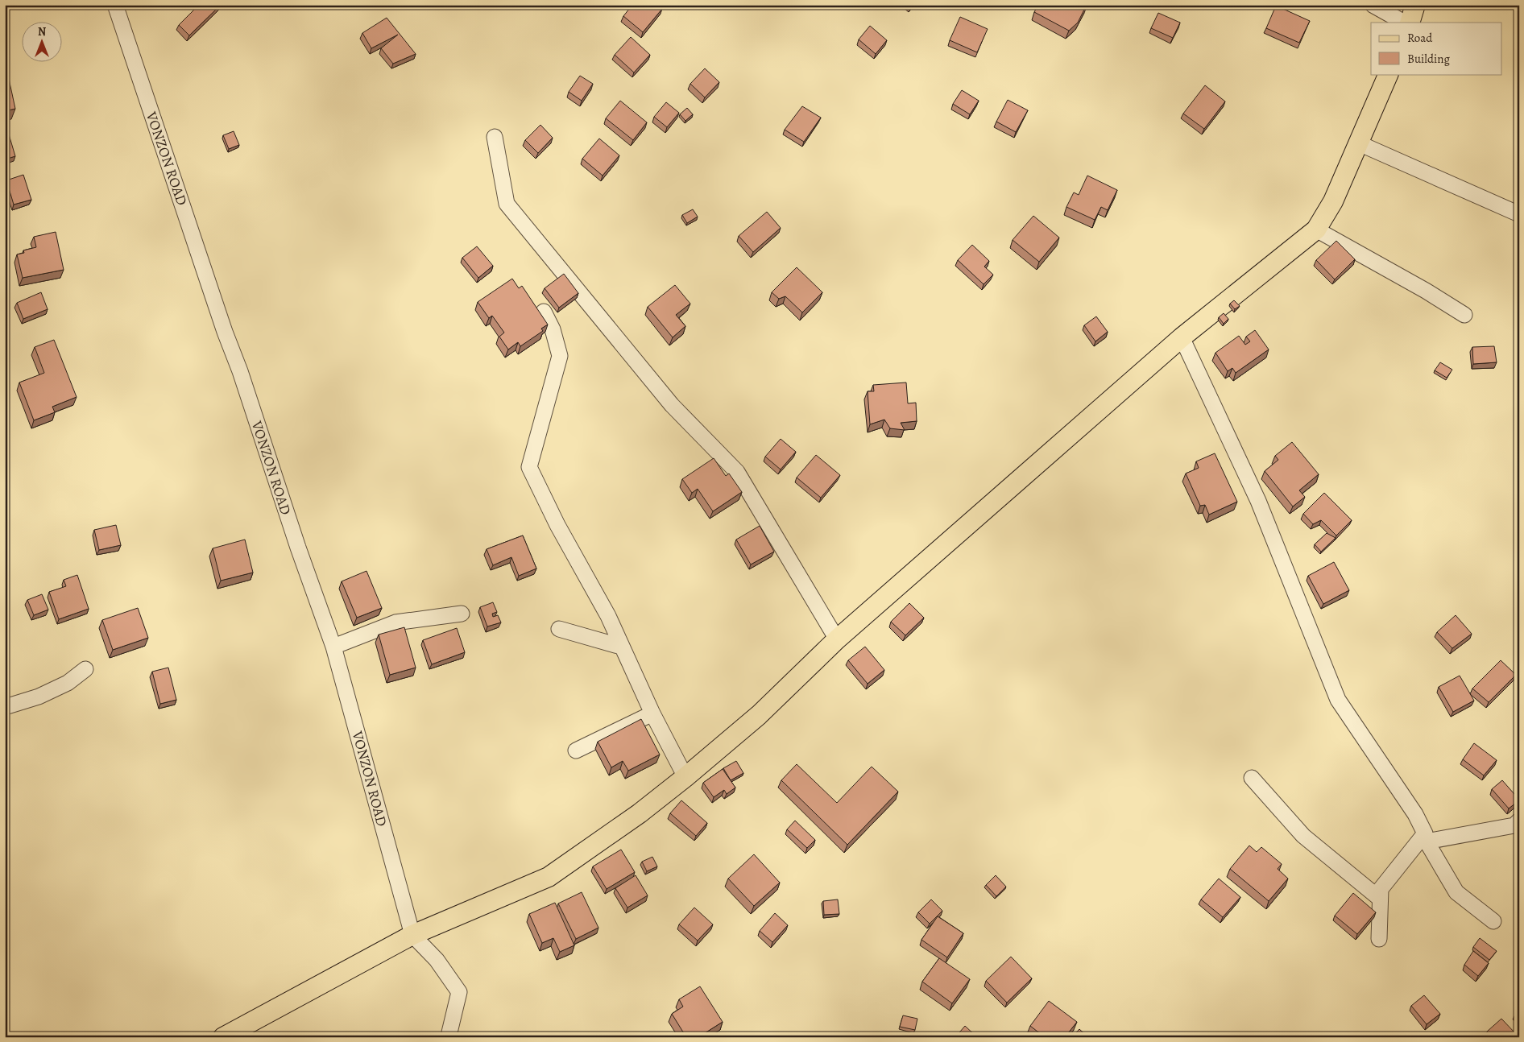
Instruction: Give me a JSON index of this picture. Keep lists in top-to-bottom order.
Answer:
{
  "streets": {
    "street": ["VONZON ROAD"]
  },
  "legend": ["Road", "Building"],
  "north": "top"
}
